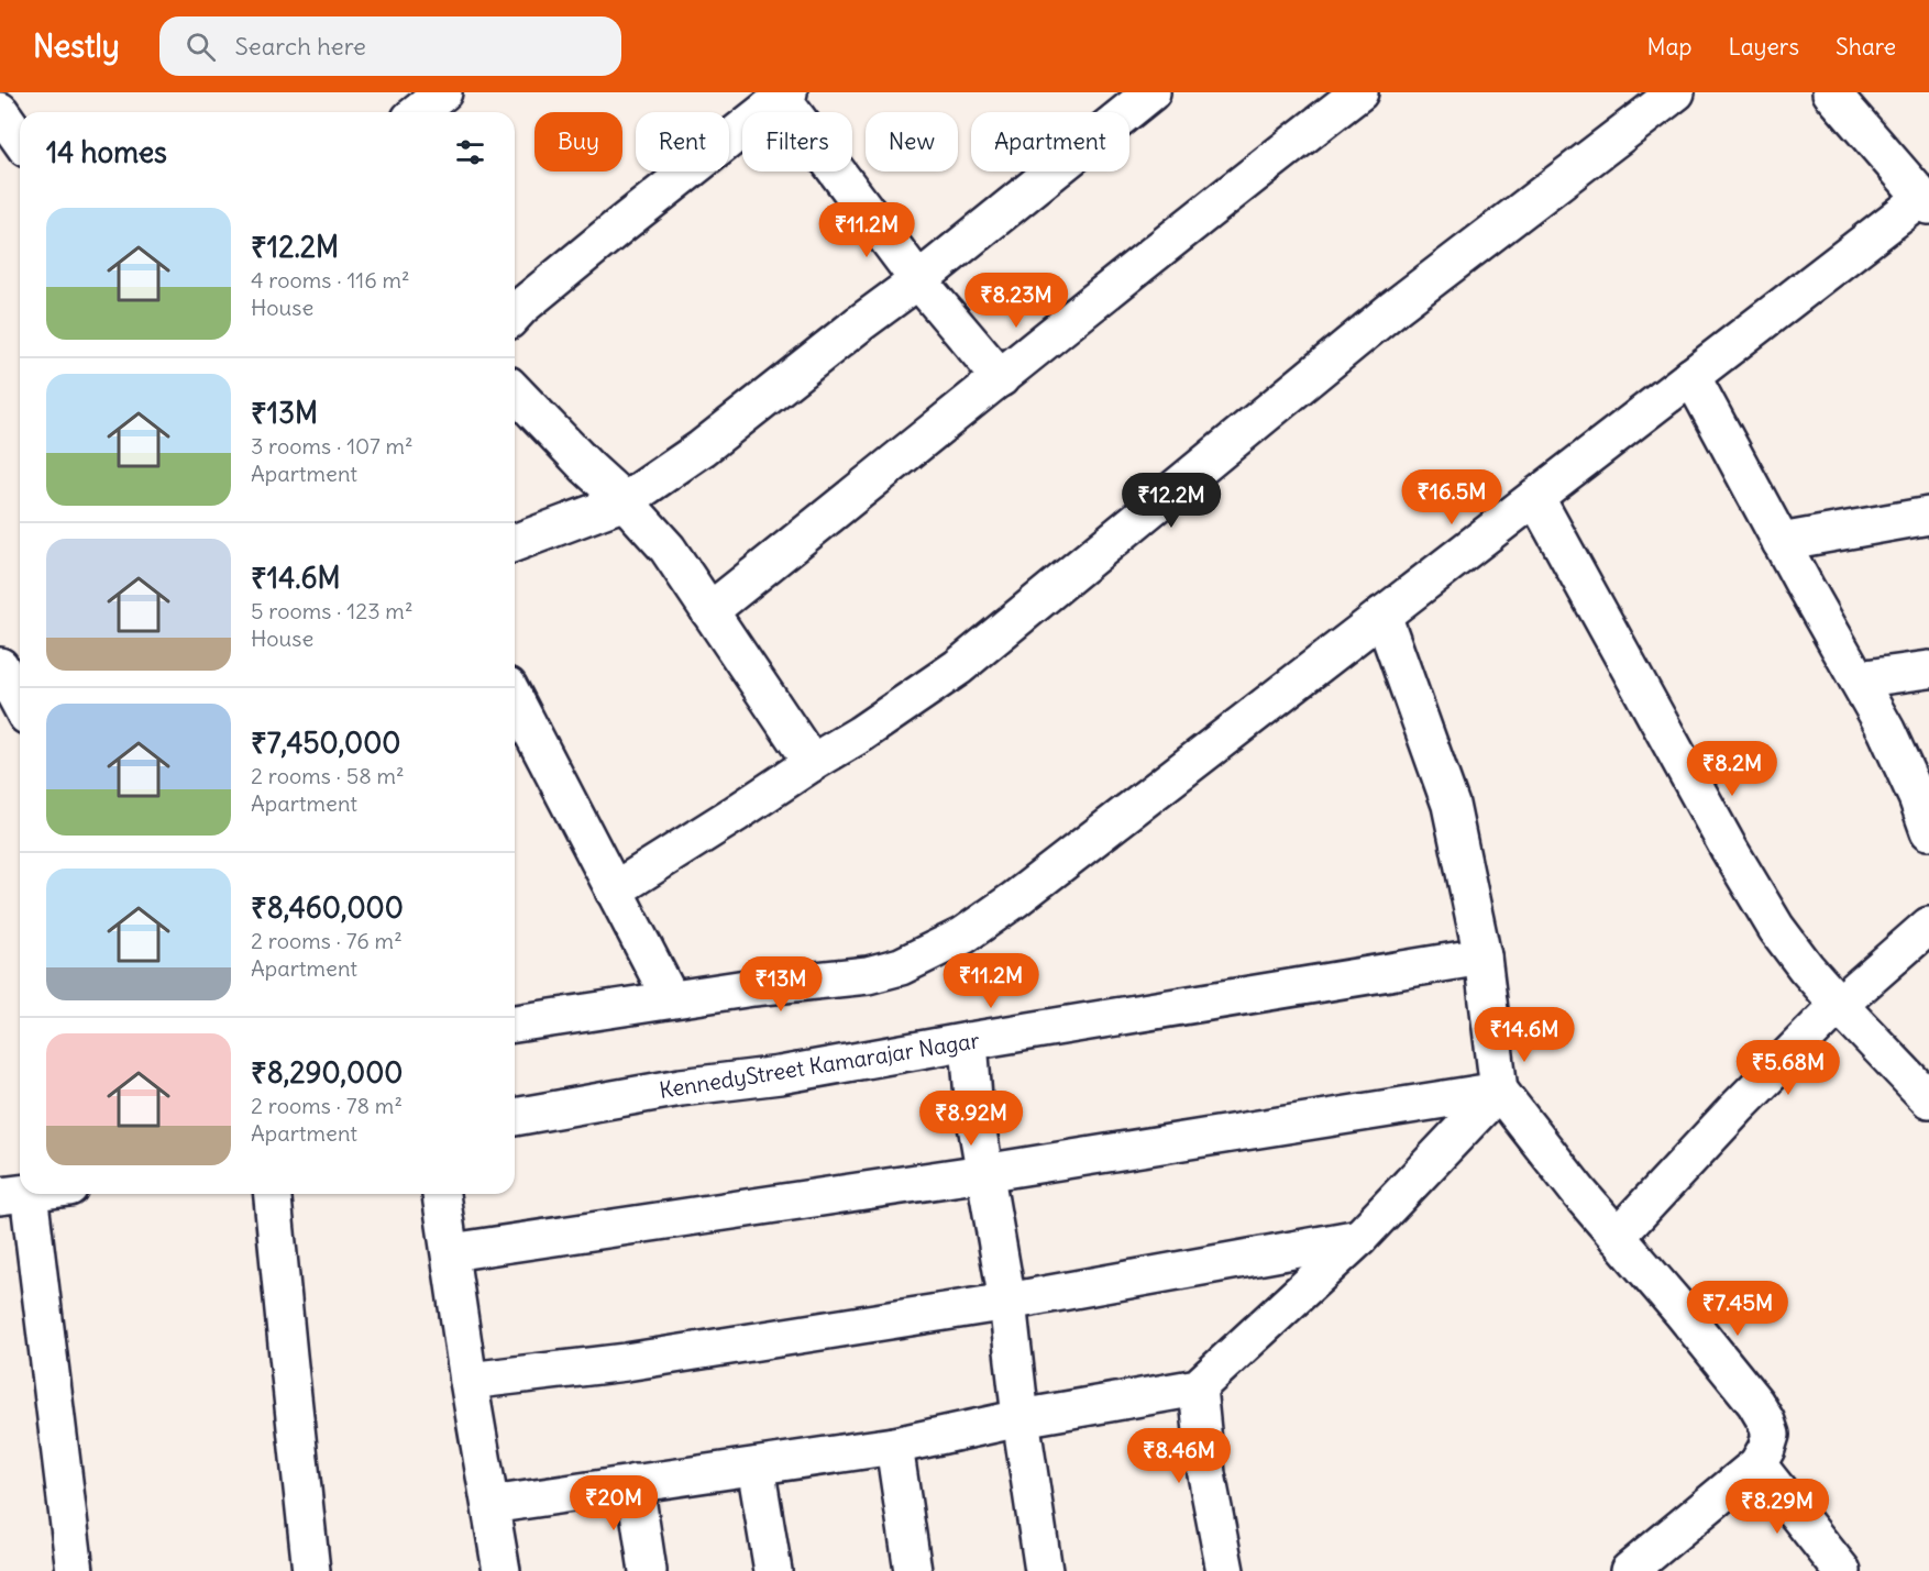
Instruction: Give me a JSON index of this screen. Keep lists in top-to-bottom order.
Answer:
{
  "streets": {
    "street": ["KennedyStreet Kamarajar Nagar"]
  },
  "page": {
    "header": "Nestly",
    "search": "Search here",
    "nav": ["Map", "Layers", "Share"],
    "chip": [
      "Buy",
      "Rent",
      "Filters",
      "New",
      "Apartment"
    ],
    "heading": "14 homes",
    "list": [
      {
        "name": "₹12.2M",
        "note": "4 rooms · 116 m² · House"
      },
      {
        "name": "₹13M",
        "note": "3 rooms · 107 m² · Apartment"
      },
      {
        "name": "₹14.6M",
        "note": "5 rooms · 123 m² · House"
      },
      {
        "name": "₹7,450,000",
        "note": "2 rooms · 58 m² · Apartment"
      },
      {
        "name": "₹8,460,000",
        "note": "2 rooms · 76 m² · Apartment"
      },
      {
        "name": "₹8,290,000",
        "note": "2 rooms · 78 m² · Apartment"
      }
    ],
    "price": [
      "₹11.2M",
      "₹8.23M",
      "₹16.5M",
      "₹12.2M",
      "₹8.2M",
      "₹11.2M",
      "₹13M",
      "₹14.6M",
      "₹5.68M",
      "₹8.92M",
      "₹7.45M",
      "₹8.46M",
      "₹20M",
      "₹8.29M"
    ]
  }
}
